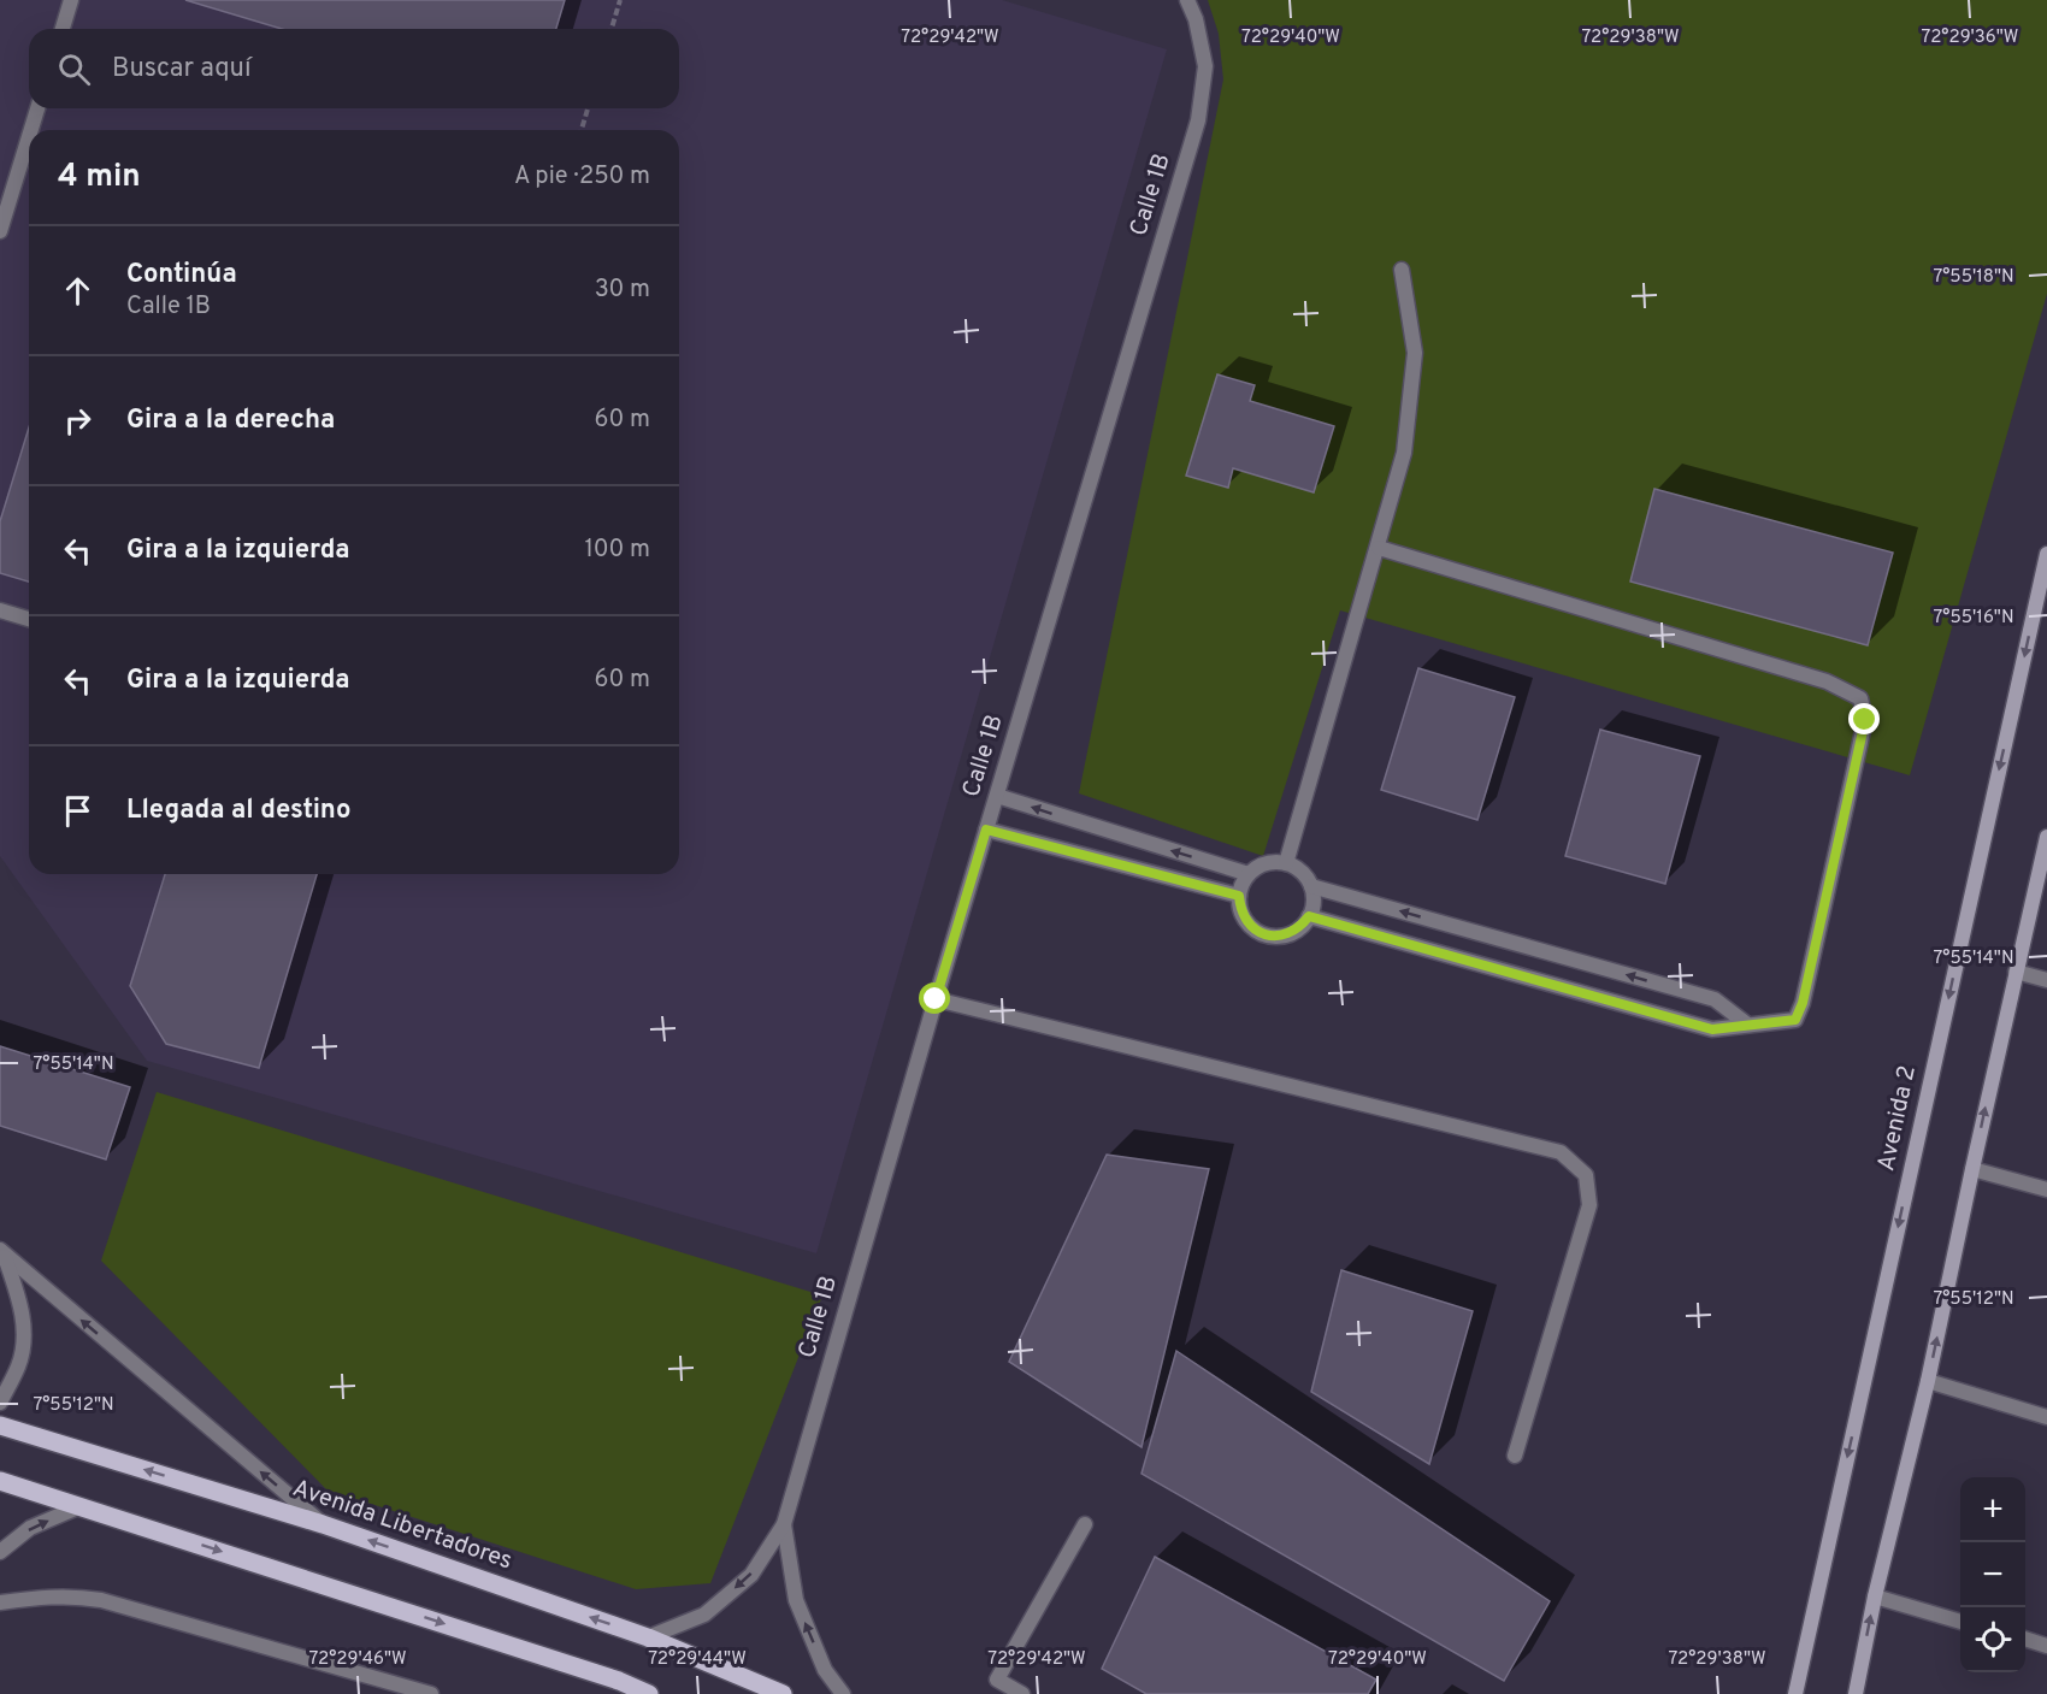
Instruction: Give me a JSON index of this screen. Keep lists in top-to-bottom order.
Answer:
{
  "streets": {
    "main road": ["Avenida Libertadores"],
    "street": ["Calle 1B", "Avenida 2"]
  },
  "crossings": [
    ["Calle 1B", "Avenida Libertadores"]
  ],
  "page": {
    "search": "Buscar aquí",
    "heading": ["4 min", "A pie · 250 m"],
    "list": [
      ["Continúa", "Calle 1B", "30 m"],
      ["Gira a la derecha", "60 m"],
      ["Gira a la izquierda", "100 m"],
      ["Gira a la izquierda", "60 m"],
      "Llegada al destino"
    ],
    "map_buttons": ["+", "−"]
  },
  "coordinates": [
    "72°29'42\"W",
    "72°29'40\"W",
    "72°29'38\"W",
    "72°29'36\"W",
    "7°55'18\"N",
    "7°55'16\"N",
    "7°55'14\"N",
    "7°55'12\"N",
    "72°29'46\"W",
    "72°29'44\"W"
  ]
}
